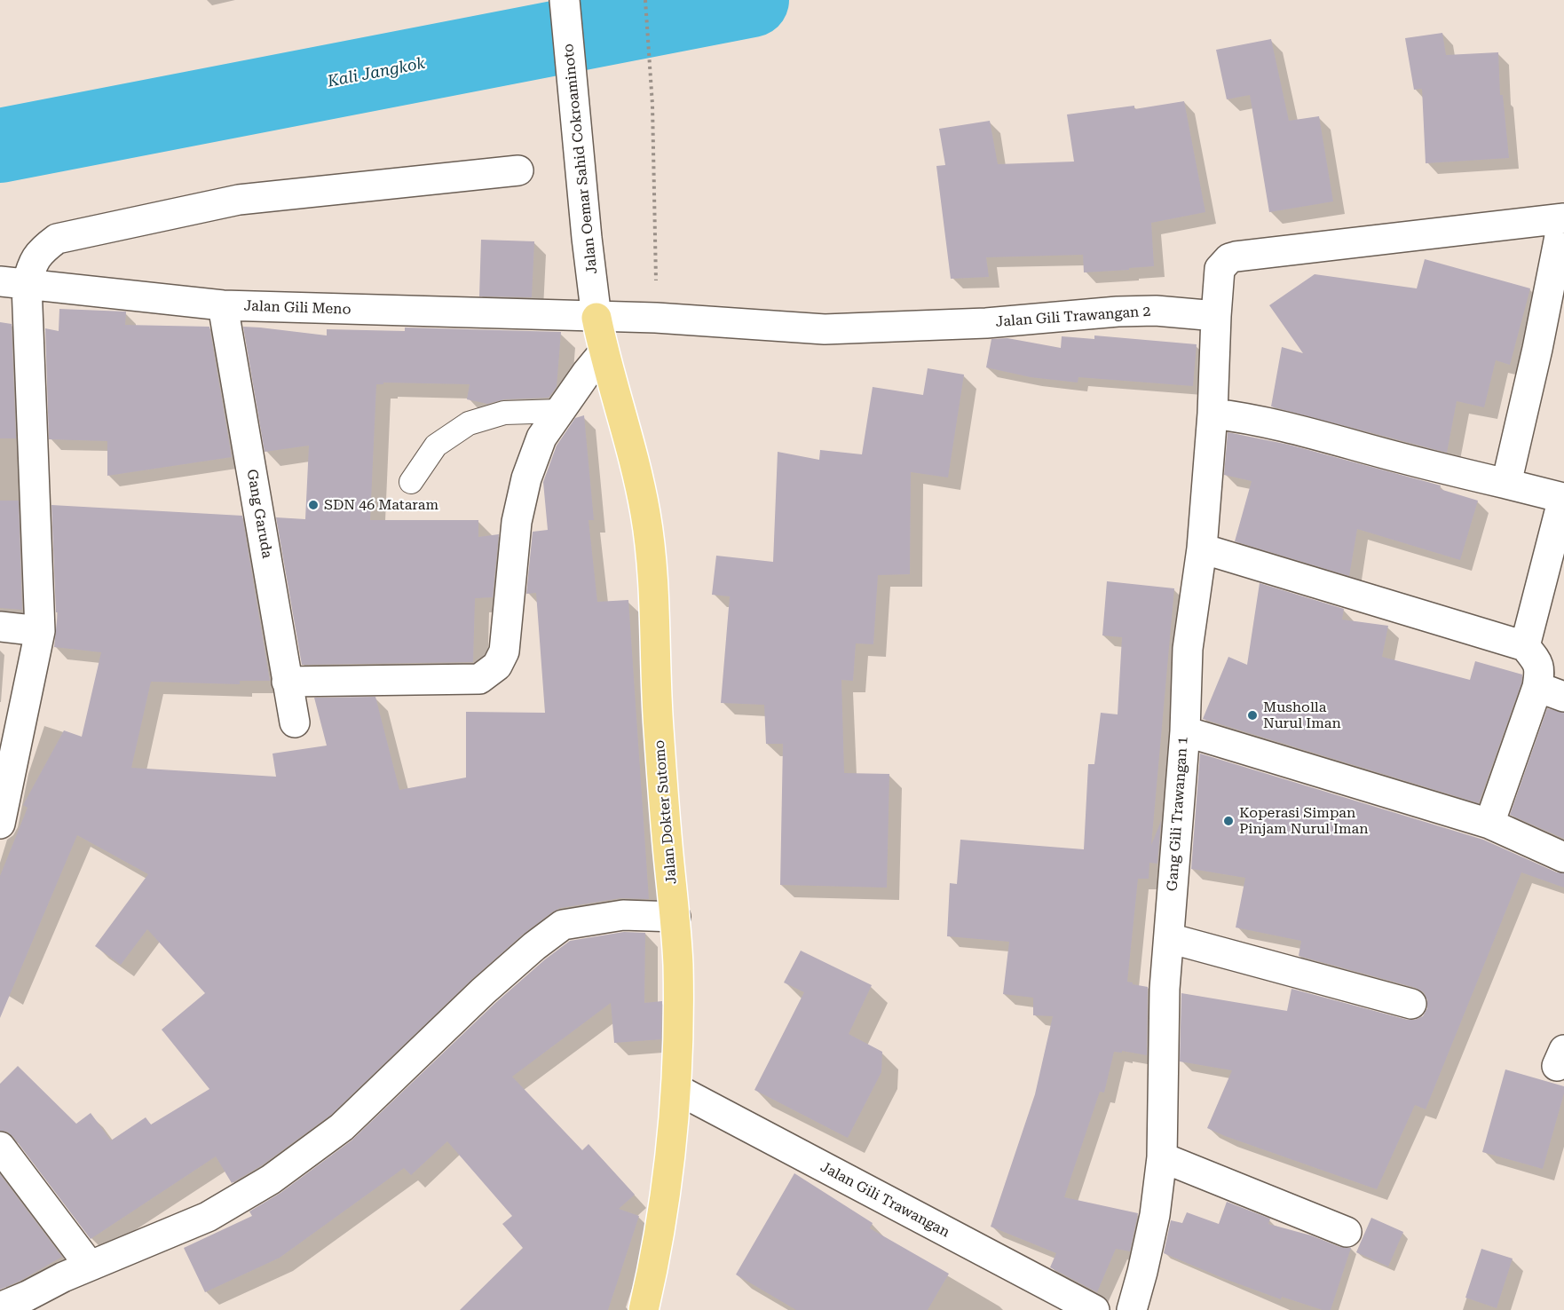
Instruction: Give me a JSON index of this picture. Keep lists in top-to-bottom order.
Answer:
{
  "streets": {
    "main road": ["Jalan Dokter Sutomo"],
    "street": [
      "Jalan Oemar Sahid Cokroaminoto",
      "Jalan Gili Meno",
      "Jalan Gili Trawangan 2",
      "Gang Garuda",
      "Gang Gili Trawangan 1",
      "Jalan Gili Trawangan"
    ]
  },
  "crossings": [
    ["Jalan Oemar Sahid Cokroaminoto", "Jalan Gili Meno"],
    ["Jalan Oemar Sahid Cokroaminoto", "Jalan Gili Trawangan 2"],
    ["Jalan Oemar Sahid Cokroaminoto", "Jalan Dokter Sutomo"],
    ["Jalan Gili Meno", "Jalan Gili Trawangan 2"],
    ["Jalan Gili Meno", "Gang Garuda"],
    ["Jalan Gili Meno", "Jalan Dokter Sutomo"],
    ["Jalan Gili Trawangan 2", "Jalan Dokter Sutomo"],
    ["Jalan Gili Trawangan 2", "Gang Gili Trawangan 1"],
    ["Jalan Dokter Sutomo", "Jalan Gili Trawangan"]
  ],
  "water": ["Kali Jangkok"],
  "places": ["SDN 46 Mataram", "Musholla Nurul Iman", "Koperasi Simpan Pinjam Nurul Iman"]
}
